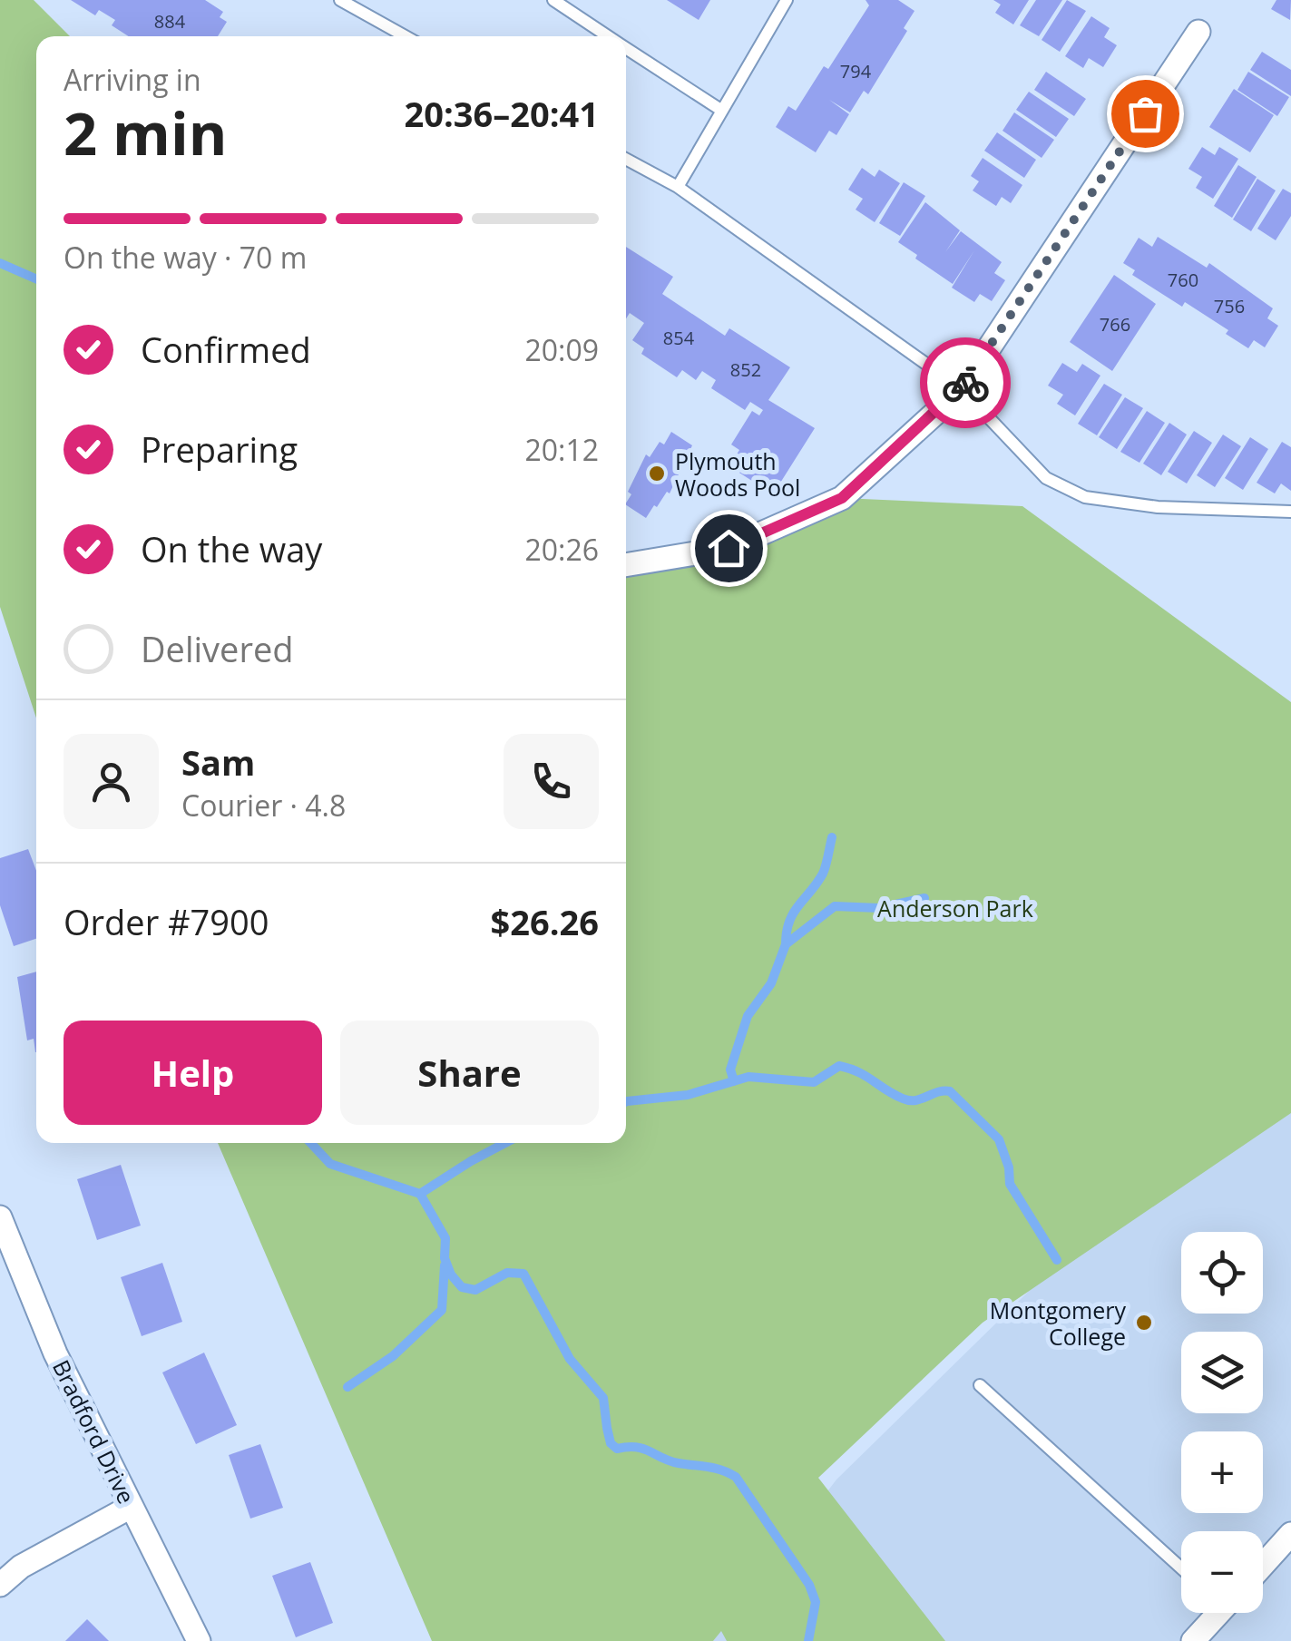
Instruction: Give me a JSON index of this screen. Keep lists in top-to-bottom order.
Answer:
{
  "streets": {
    "street": ["Bradford Drive"]
  },
  "parks": ["Anderson Park"],
  "places": ["Plymouth Woods Pool", "Montgomery College"],
  "house_numbers": [
    "884",
    "794",
    "760",
    "756",
    "766",
    "854",
    "852"
  ],
  "page": {
    "heading": ["2 min", "Arriving in", "20:36–20:41"],
    "panel": [
      "Sam",
      "Courier · 4.8",
      "Order #7900",
      "$26.26"
    ],
    "bar": "On the way · 70 m",
    "list": [
      ["Confirmed", "20:09"],
      ["Preparing", "20:12"],
      ["On the way", "20:26"],
      "Delivered"
    ],
    "buttons": ["Help", "Share"],
    "map_buttons": ["+", "−"]
  }
}
